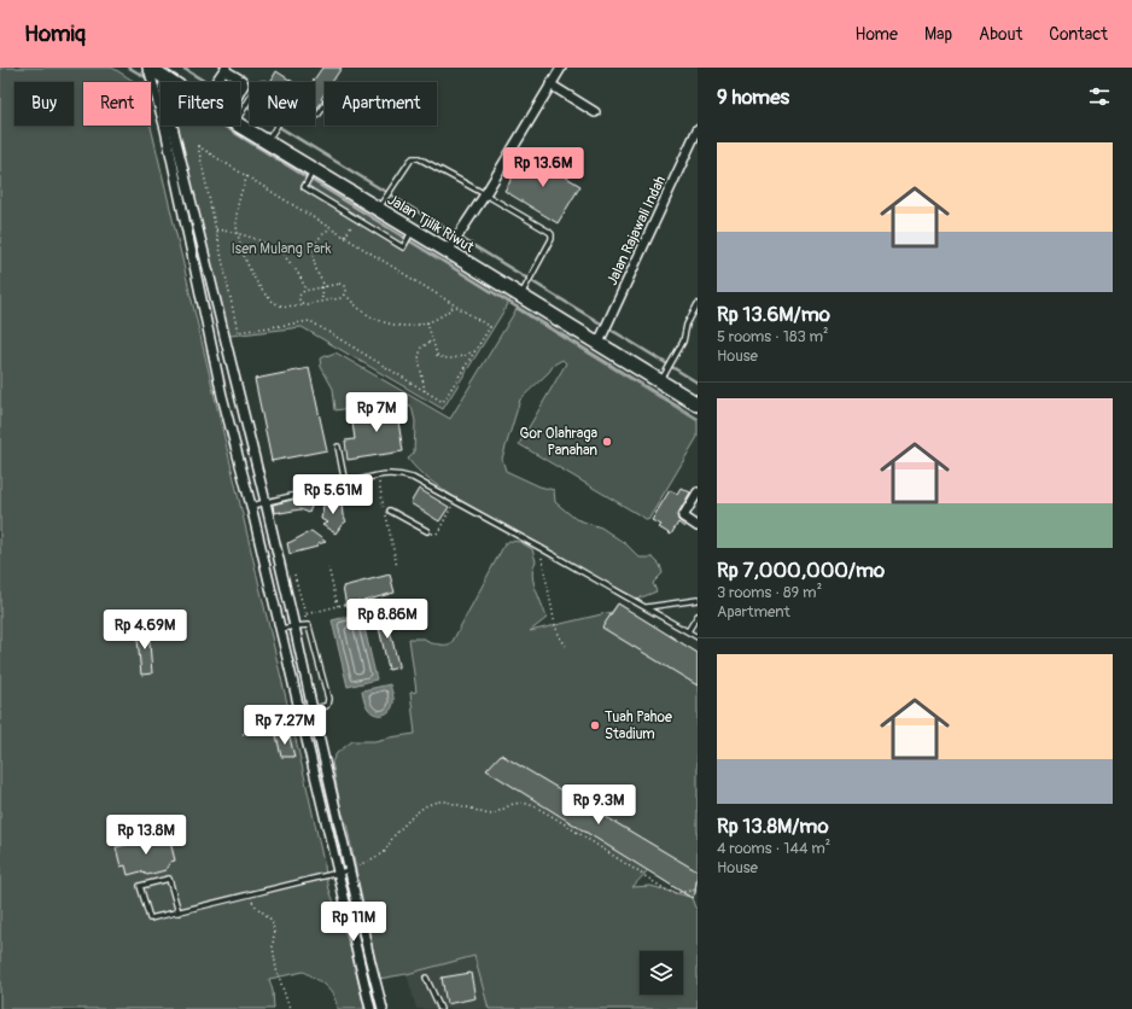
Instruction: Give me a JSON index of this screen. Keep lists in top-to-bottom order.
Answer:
{
  "streets": {
    "highway": ["Jalan Tjilik Riwut"],
    "street": ["Jalan Rajawali Indah"]
  },
  "crossings": [
    ["Jalan Tjilik Riwut", "Jalan Rajawali Indah"]
  ],
  "parks": ["Isen Mulang Park"],
  "places": ["Gor Olahraga Panahan", "Tuah Pahoe Stadium"],
  "page": {
    "header": "Homiq",
    "nav": [
      "Home",
      "Map",
      "About",
      "Contact"
    ],
    "heading": "9 homes",
    "chip": [
      "Buy",
      "Rent",
      "Filters",
      "New",
      "Apartment"
    ],
    "list": [
      {
        "name": "Rp 13.6M/mo",
        "note": "5 rooms · 183 m² · House"
      },
      {
        "name": "Rp 7,000,000/mo",
        "note": "3 rooms · 89 m² · Apartment"
      },
      {
        "name": "Rp 13.8M/mo",
        "note": "4 rooms · 144 m² · House"
      }
    ],
    "price": [
      "Rp 13.6M",
      "Rp 7M",
      "Rp 5.61M",
      "Rp 8.86M",
      "Rp 4.69M",
      "Rp 7.27M",
      "Rp 9.3M",
      "Rp 13.8M",
      "Rp 11M"
    ]
  }
}
